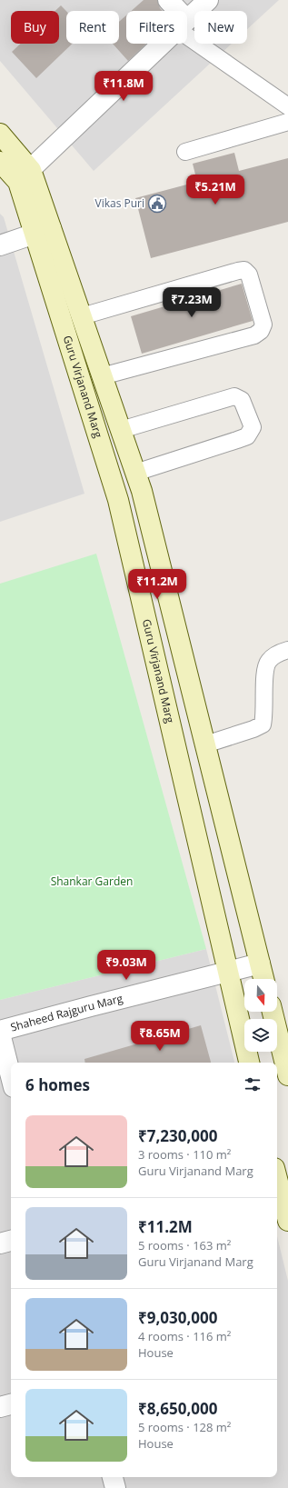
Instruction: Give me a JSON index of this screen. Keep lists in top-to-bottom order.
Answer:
{
  "streets": {
    "street": ["Guru Virjanand Marg", "Shaheed Rajguru Marg"]
  },
  "crossings": [
    ["Guru Virjanand Marg", "Shaheed Rajguru Marg"]
  ],
  "parks": ["Shankar Garden"],
  "places": {
    "public building": ["Vikas Puri"]
  },
  "north": "bottom",
  "page": {
    "chip": [
      "Buy",
      "Rent",
      "Filters",
      "New"
    ],
    "price": [
      "₹11.8M",
      "₹5.21M",
      "₹7.23M",
      "₹11.2M",
      "₹9.03M",
      "₹8.65M"
    ],
    "heading": "6 homes",
    "list": [
      {
        "name": "₹7,230,000",
        "note": "3 rooms · 110 m² · Guru Virjanand Marg"
      },
      {
        "name": "₹11.2M",
        "note": "5 rooms · 163 m² · Guru Virjanand Marg"
      },
      {
        "name": "₹9,030,000",
        "note": "4 rooms · 116 m² · House"
      },
      {
        "name": "₹8,650,000",
        "note": "5 rooms · 128 m² · House"
      }
    ]
  }
}
